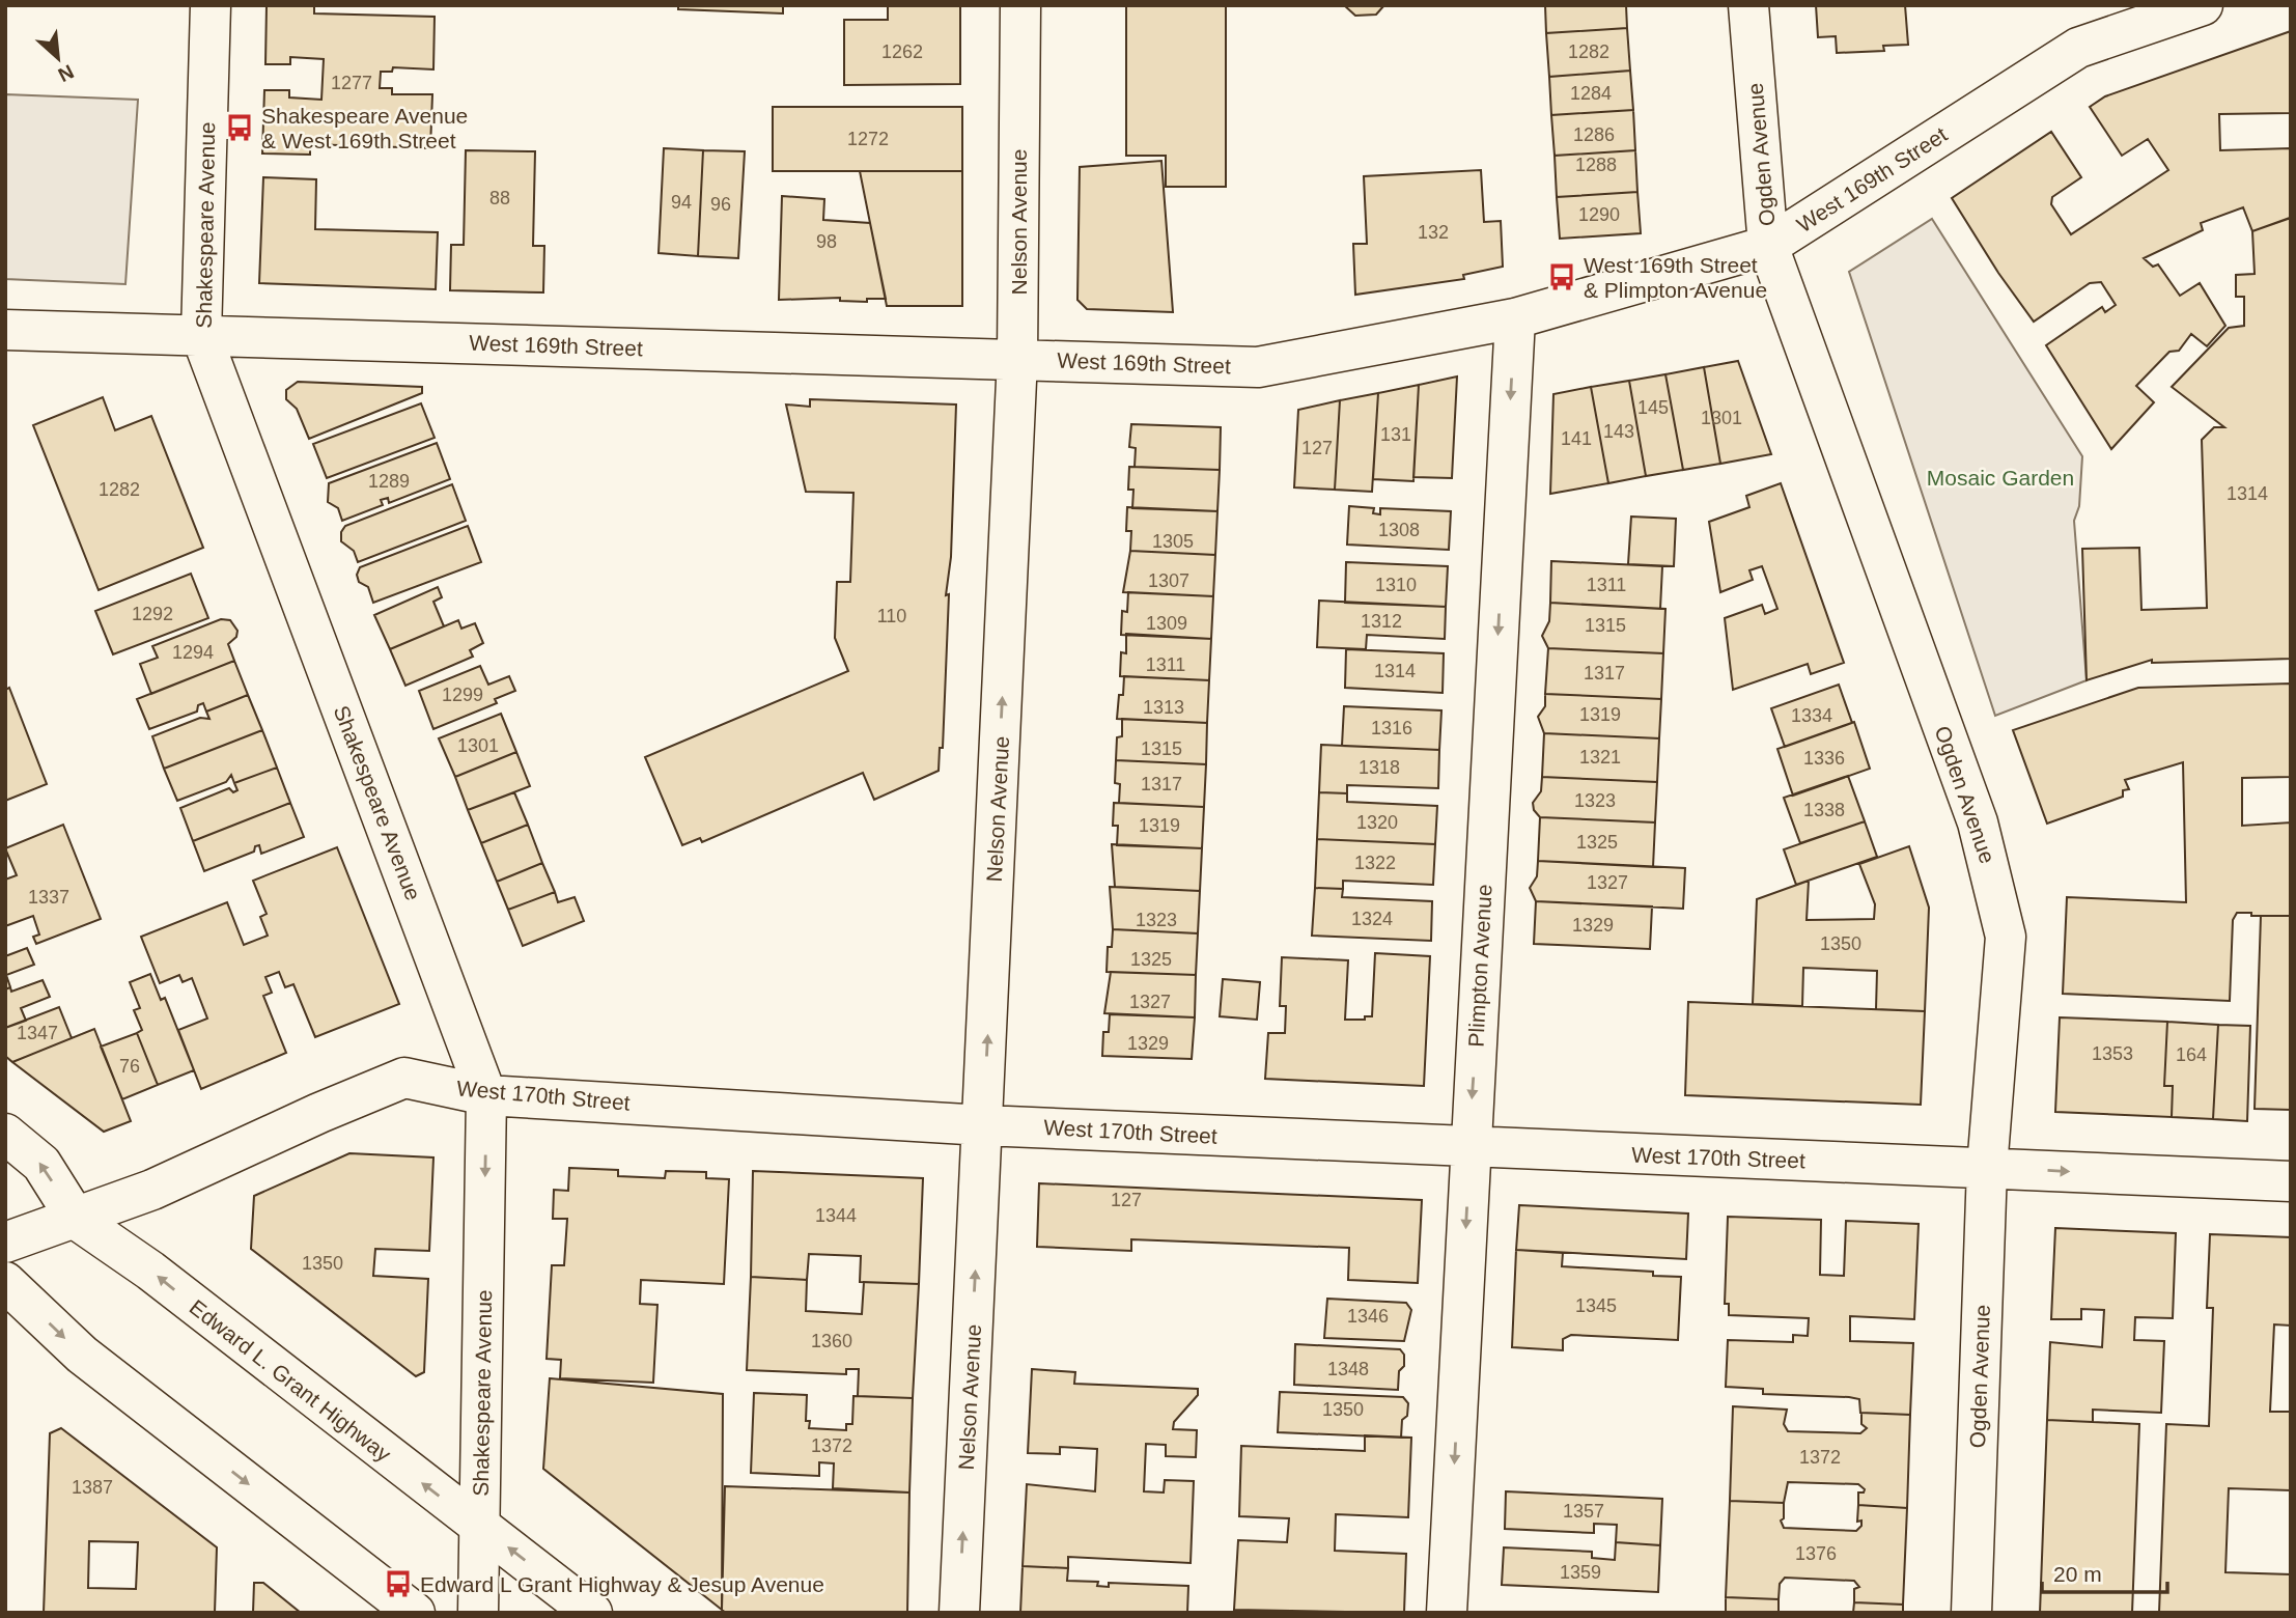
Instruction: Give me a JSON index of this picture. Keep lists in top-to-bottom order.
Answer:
{
  "streets": {
    "street": [
      "Ogden Avenue",
      "West 169th Street",
      "Nelson Avenue",
      "Shakespeare Avenue",
      "Plimpton Avenue",
      "West 170th Street",
      "Edward L. Grant Highway"
    ]
  },
  "crossings": [
    ["Ogden Avenue", "West 169th Street"],
    ["Ogden Avenue", "West 170th Street"],
    ["West 169th Street", "Nelson Avenue"],
    ["West 169th Street", "Shakespeare Avenue"],
    ["West 169th Street", "Plimpton Avenue"],
    ["Nelson Avenue", "West 170th Street"],
    ["Shakespeare Avenue", "West 170th Street"],
    ["Shakespeare Avenue", "Edward L. Grant Highway"],
    ["Plimpton Avenue", "West 170th Street"],
    ["West 170th Street", "Edward L. Grant Highway"]
  ],
  "one_way": ["Nelson Avenue", "Plimpton Avenue"],
  "parks": ["Mosaic Garden"],
  "places": {
    "bus stop": ["Shakespeare Avenue & West 169th Street", "West 169th Street & Plimpton Avenue", "Edward L Grant Highway & Jesup Avenue"]
  },
  "house_numbers": [
    "1262",
    "1282",
    "1277",
    "1284",
    "1286",
    "1272",
    "1288",
    "88",
    "94",
    "96",
    "1290",
    "132",
    "98",
    "145",
    "1301",
    "143",
    "131",
    "141",
    "127",
    "1289",
    "1282",
    "1314",
    "1308",
    "1305",
    "1307",
    "1310",
    "1311",
    "1292",
    "110",
    "1312",
    "1309",
    "1315",
    "1294",
    "1311",
    "1314",
    "1317",
    "1299",
    "1313",
    "1319",
    "1334",
    "1316",
    "1301",
    "1315",
    "1321",
    "1336",
    "1318",
    "1317",
    "1323",
    "1338",
    "1320",
    "1319",
    "1325",
    "1322",
    "1327",
    "1337",
    "1324",
    "1323",
    "1329",
    "1350",
    "1325",
    "1327",
    "1347",
    "1329",
    "1353",
    "164",
    "76",
    "127",
    "1344",
    "1350",
    "1345",
    "1346",
    "1360",
    "1348",
    "1350",
    "1372",
    "1372",
    "1387",
    "1357",
    "1376",
    "1359"
  ],
  "scale_bar": "20 m",
  "north": "bottom right"
}
